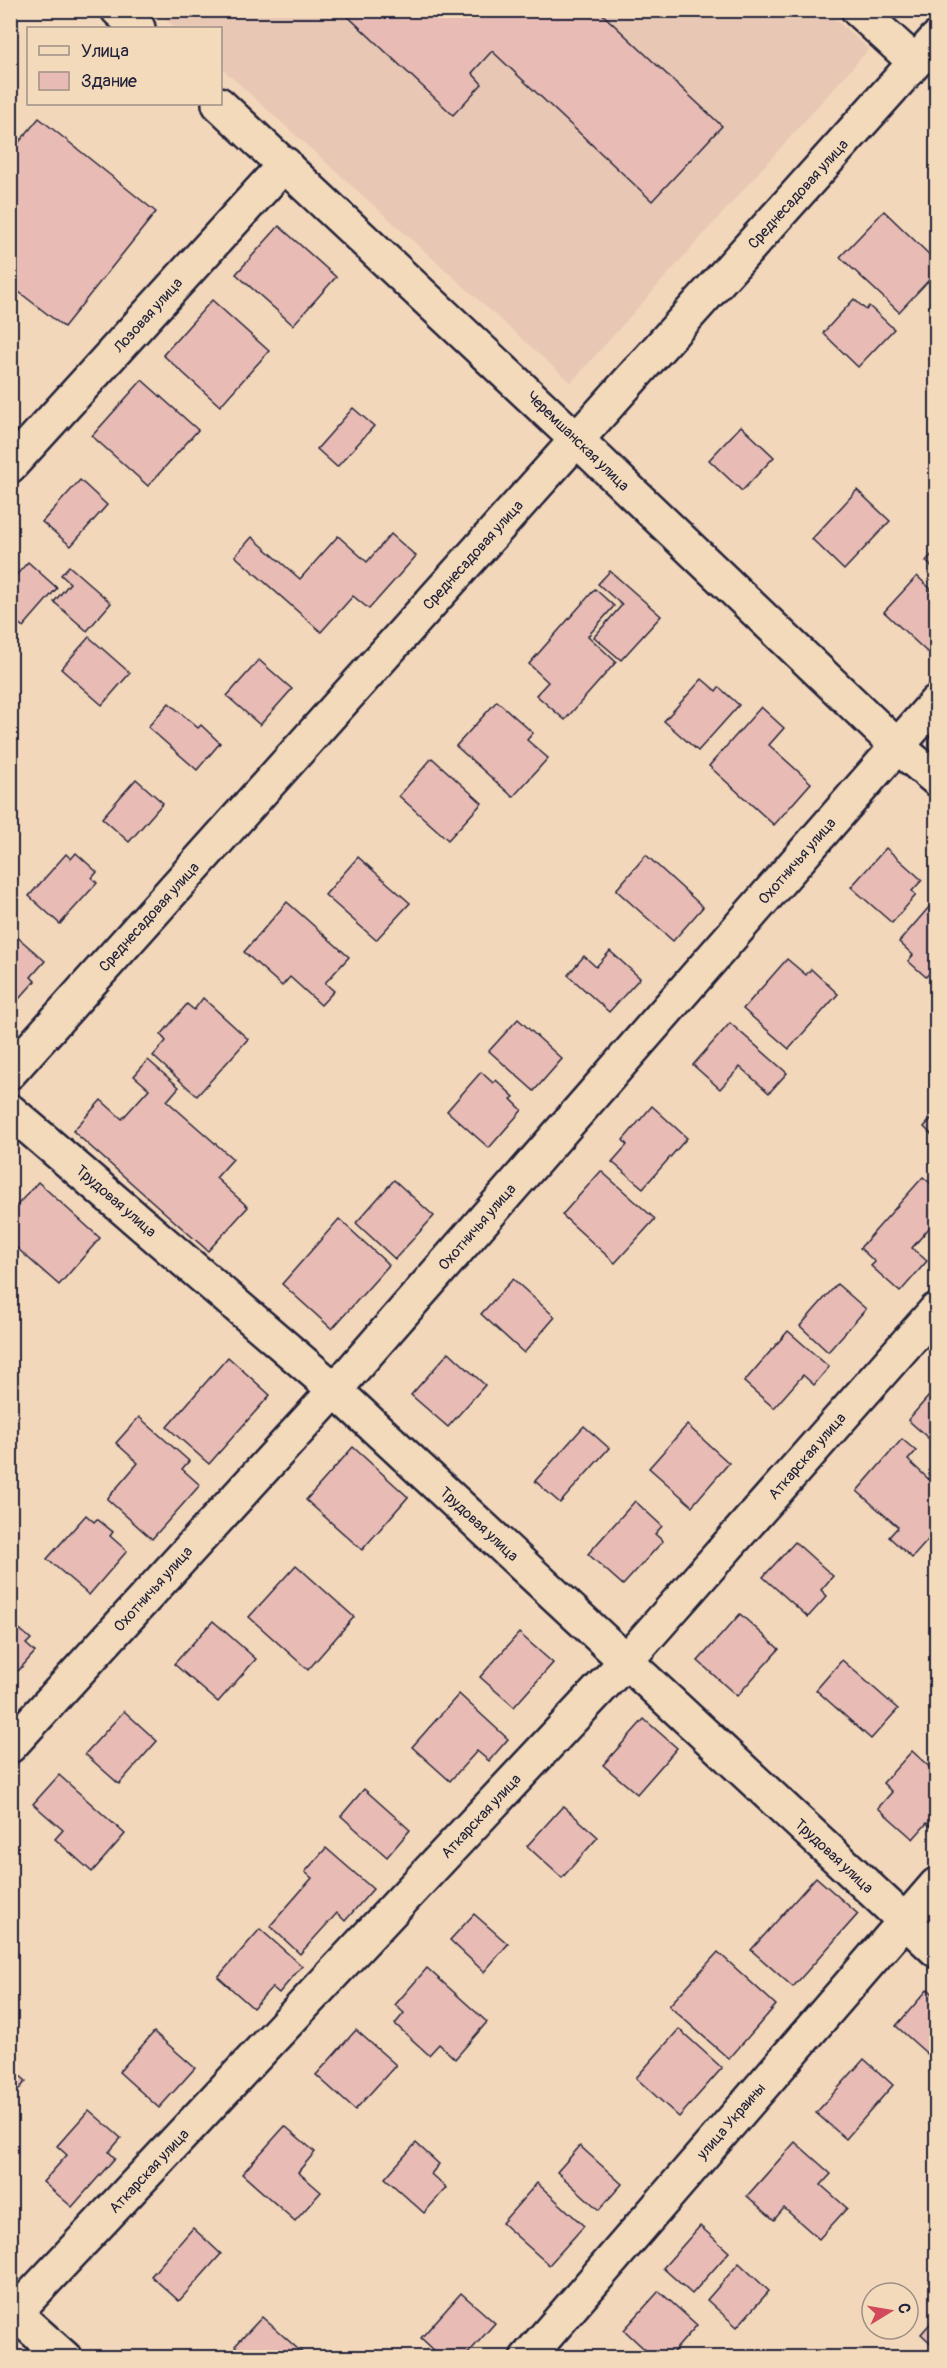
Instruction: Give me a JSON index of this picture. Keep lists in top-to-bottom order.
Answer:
{
  "streets": {
    "street": [
      "Среднесадовая улица",
      "Лозовая улица",
      "Черемшанская улица",
      "Охотничья улица",
      "Трудовая улица",
      "Аткарская улица",
      "улица Украины"
    ]
  },
  "crossings": [
    ["Среднесадовая улица", "Черемшанская улица"],
    ["Лозовая улица", "Черемшанская улица"],
    ["Черемшанская улица", "Охотничья улица"],
    ["Охотничья улица", "Трудовая улица"],
    ["Трудовая улица", "Аткарская улица"],
    ["Трудовая улица", "улица Украины"]
  ],
  "legend": ["Улица", "Здание"],
  "north": "right"
}
